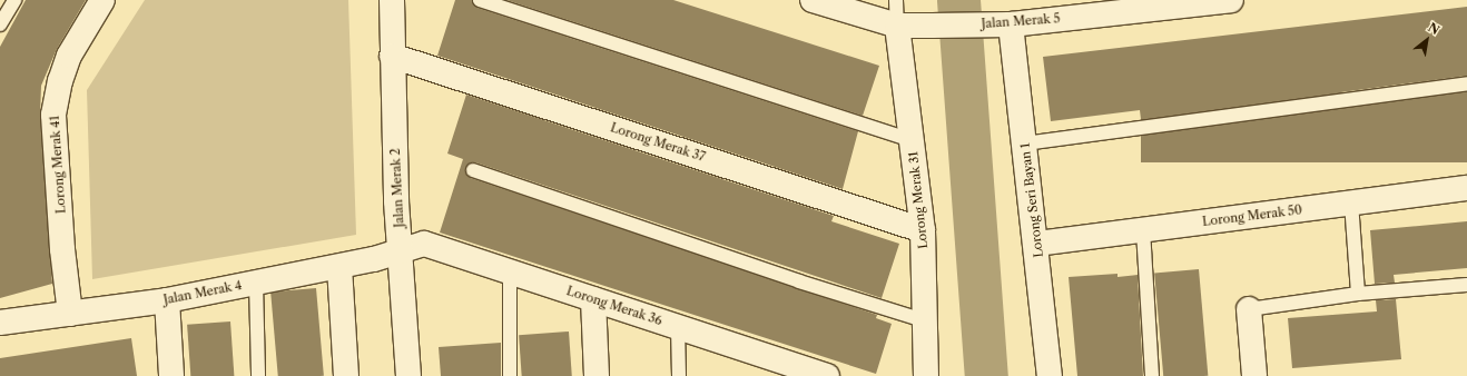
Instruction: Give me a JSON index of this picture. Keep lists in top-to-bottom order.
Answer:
{
  "streets": {
    "street": [
      "Jalan Merak 5",
      "Lorong Merak 37",
      "Lorong Merak 41",
      "Jalan Merak 2",
      "Lorong Merak 31",
      "Lorong Seri Bayan 1",
      "Lorong Merak 50",
      "Jalan Merak 4",
      "Lorong Merak 36"
    ]
  },
  "crossings": [
    ["Jalan Merak 5", "Lorong Merak 31"],
    ["Jalan Merak 5", "Lorong Seri Bayan 1"],
    ["Lorong Merak 37", "Jalan Merak 2"],
    ["Lorong Merak 37", "Lorong Merak 31"],
    ["Lorong Merak 41", "Jalan Merak 4"],
    ["Jalan Merak 2", "Jalan Merak 4"],
    ["Jalan Merak 2", "Lorong Merak 36"],
    ["Lorong Seri Bayan 1", "Lorong Merak 50"],
    ["Jalan Merak 4", "Lorong Merak 36"]
  ],
  "north": "top right"
}
